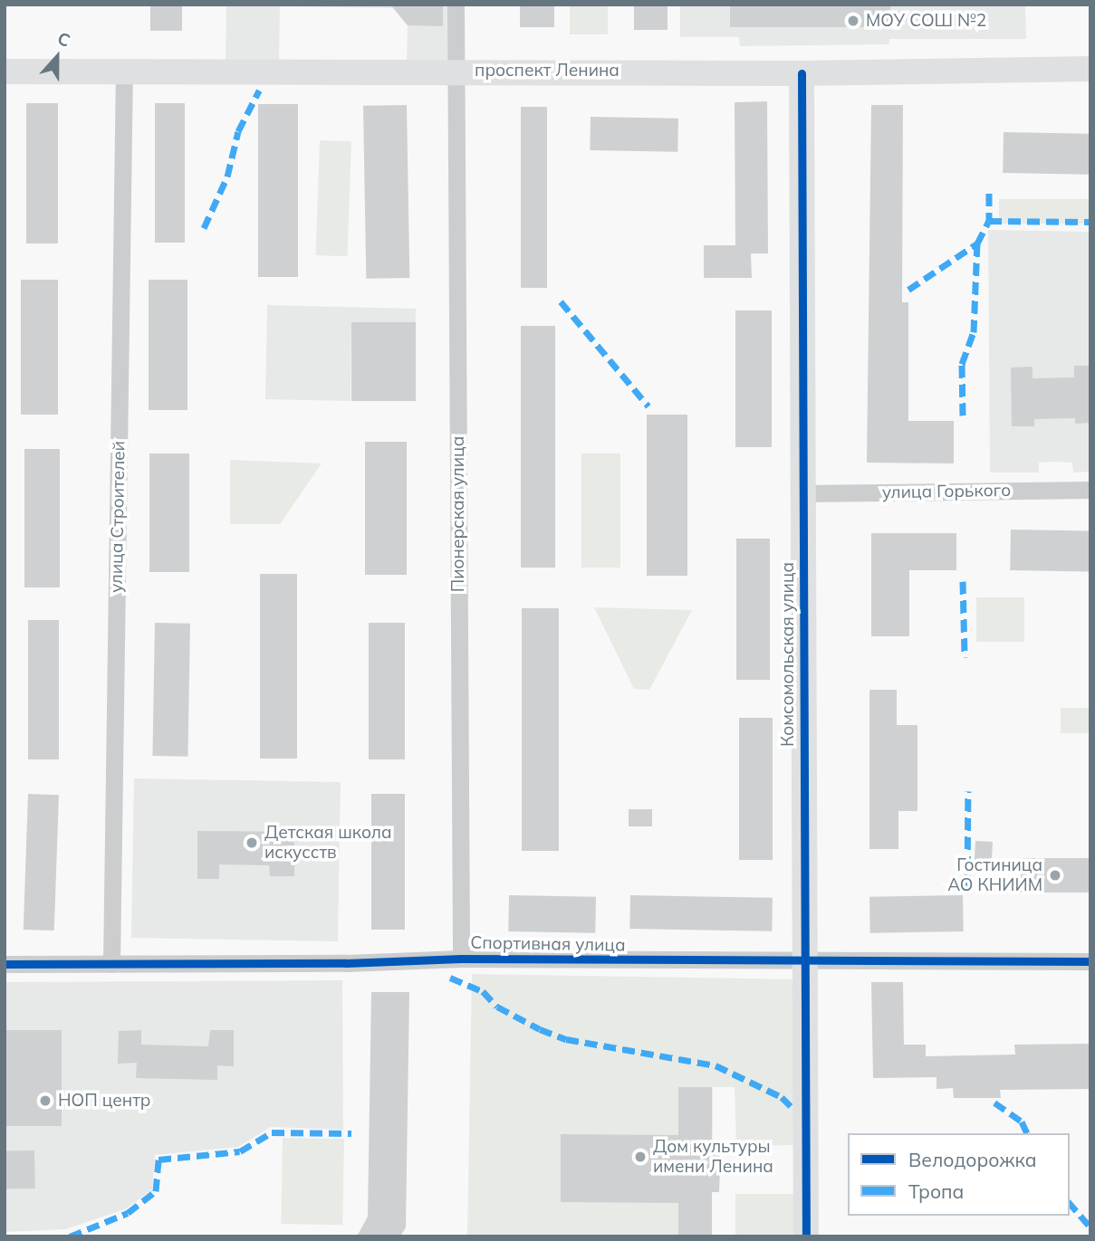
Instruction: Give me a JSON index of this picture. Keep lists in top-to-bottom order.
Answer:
{
  "streets": {
    "street": [
      "проспект Ленина",
      "улица Горького",
      "Пионерская улица",
      "улица Строителей",
      "Комсомольская улица",
      "Спортивная улица"
    ]
  },
  "crossings": [
    ["проспект Ленина", "Пионерская улица"],
    ["проспект Ленина", "улица Строителей"],
    ["проспект Ленина", "Комсомольская улица"],
    ["улица Горького", "Комсомольская улица"],
    ["Пионерская улица", "Спортивная улица"],
    ["улица Строителей", "Спортивная улица"],
    ["Комсомольская улица", "Спортивная улица"]
  ],
  "places": [
    "МОУ СОШ №2",
    "Детская школа искусств",
    "Гостиница АО КНИИМ",
    "НОП центр",
    "Дом культуры имени Ленина"
  ],
  "legend": ["Велодорожка", "Тропа"],
  "north": "top"
}
